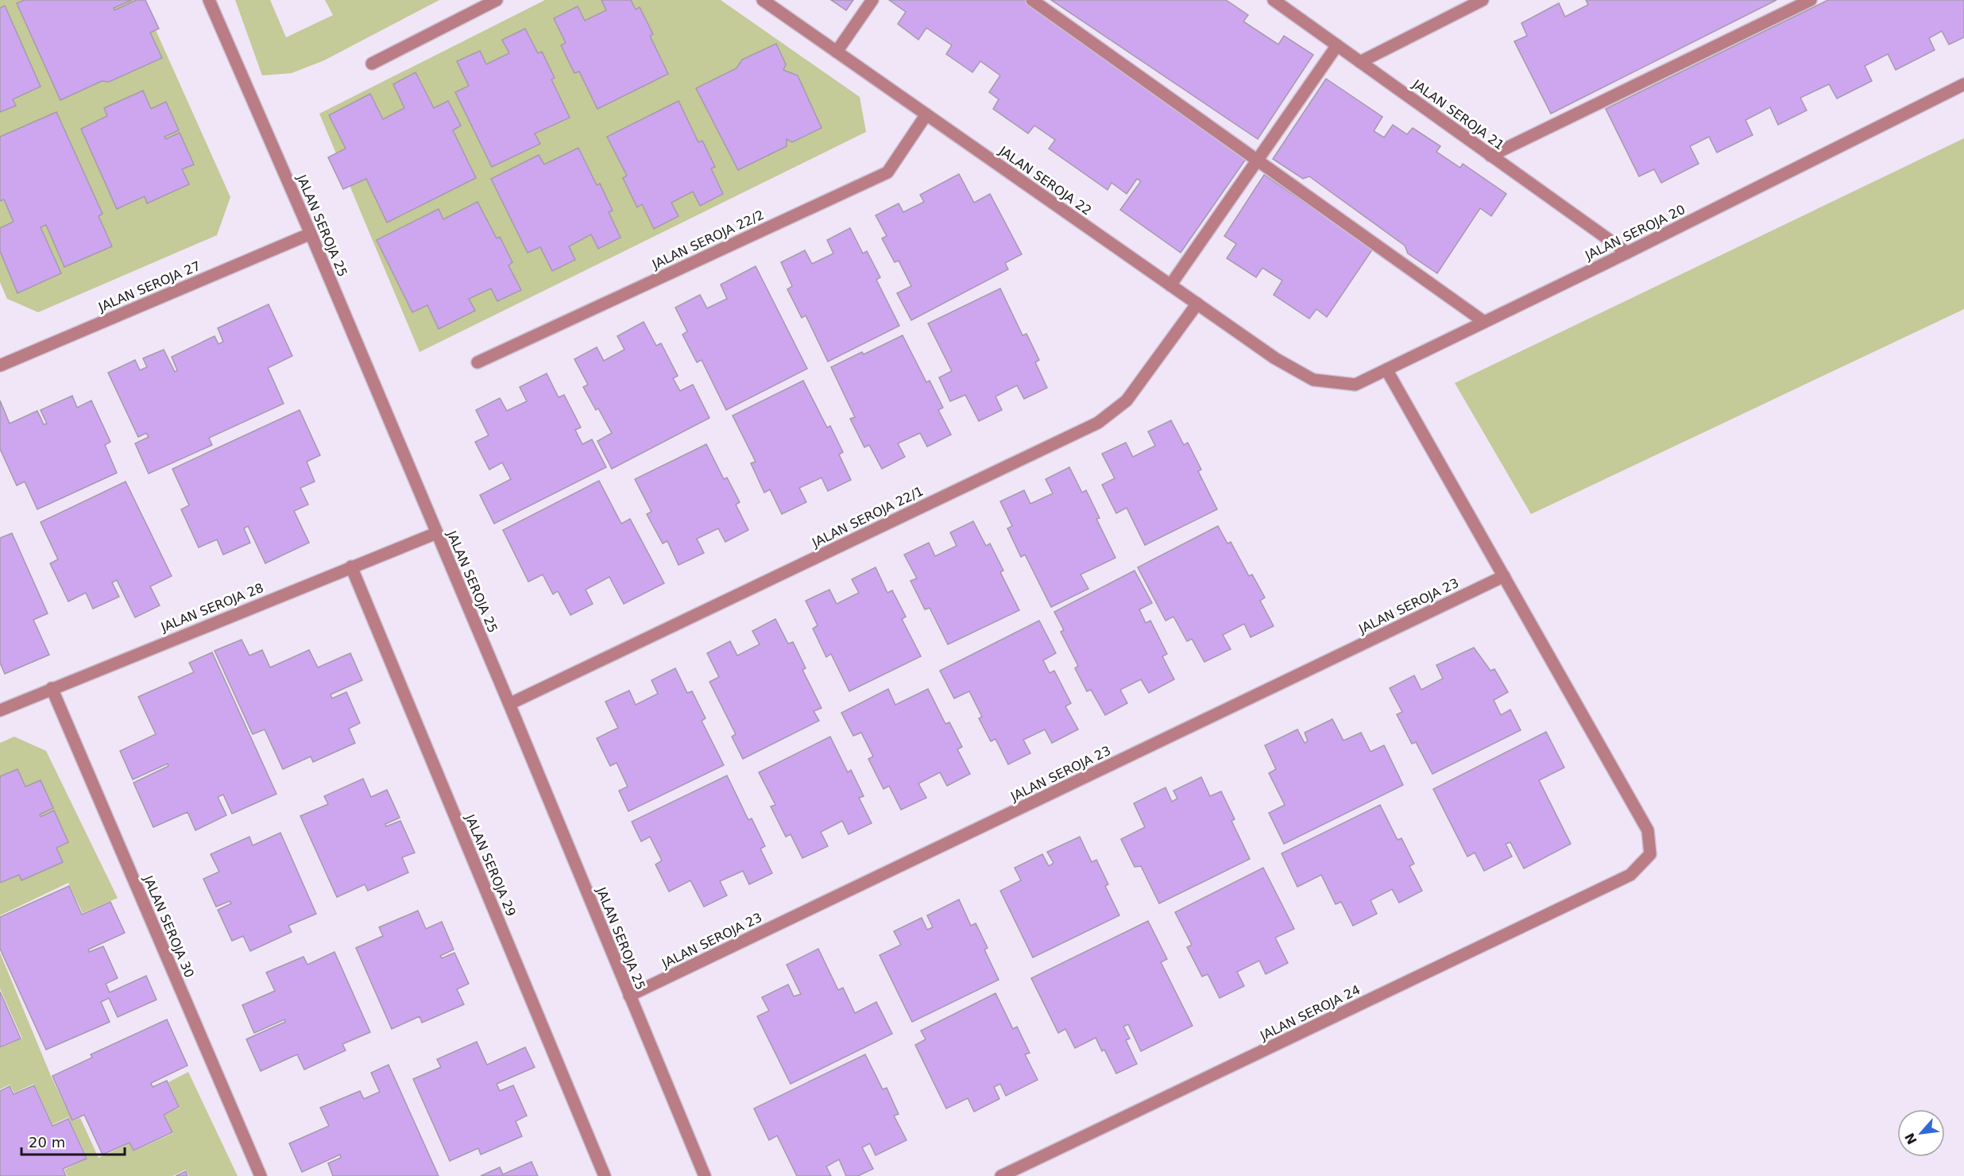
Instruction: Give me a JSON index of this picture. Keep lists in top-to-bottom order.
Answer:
{
  "streets": {
    "street": [
      "JALAN SEROJA 21",
      "JALAN SEROJA 22",
      "JALAN SEROJA 25",
      "JALAN SEROJA 20",
      "JALAN SEROJA 22/2",
      "JALAN SEROJA 27",
      "JALAN SEROJA 22/1",
      "JALAN SEROJA 23",
      "JALAN SEROJA 28",
      "JALAN SEROJA 29",
      "JALAN SEROJA 30",
      "JALAN SEROJA 24"
    ]
  },
  "crossings": [
    ["JALAN SEROJA 21", "JALAN SEROJA 20"],
    ["JALAN SEROJA 22", "JALAN SEROJA 20"],
    ["JALAN SEROJA 22", "JALAN SEROJA 22/2"],
    ["JALAN SEROJA 22", "JALAN SEROJA 22/1"],
    ["JALAN SEROJA 25", "JALAN SEROJA 27"],
    ["JALAN SEROJA 25", "JALAN SEROJA 22/1"],
    ["JALAN SEROJA 25", "JALAN SEROJA 23"],
    ["JALAN SEROJA 25", "JALAN SEROJA 28"],
    ["JALAN SEROJA 23", "JALAN SEROJA 24"],
    ["JALAN SEROJA 28", "JALAN SEROJA 29"],
    ["JALAN SEROJA 28", "JALAN SEROJA 30"]
  ],
  "scale_bar": "20 m",
  "north": "bottom left"
}
